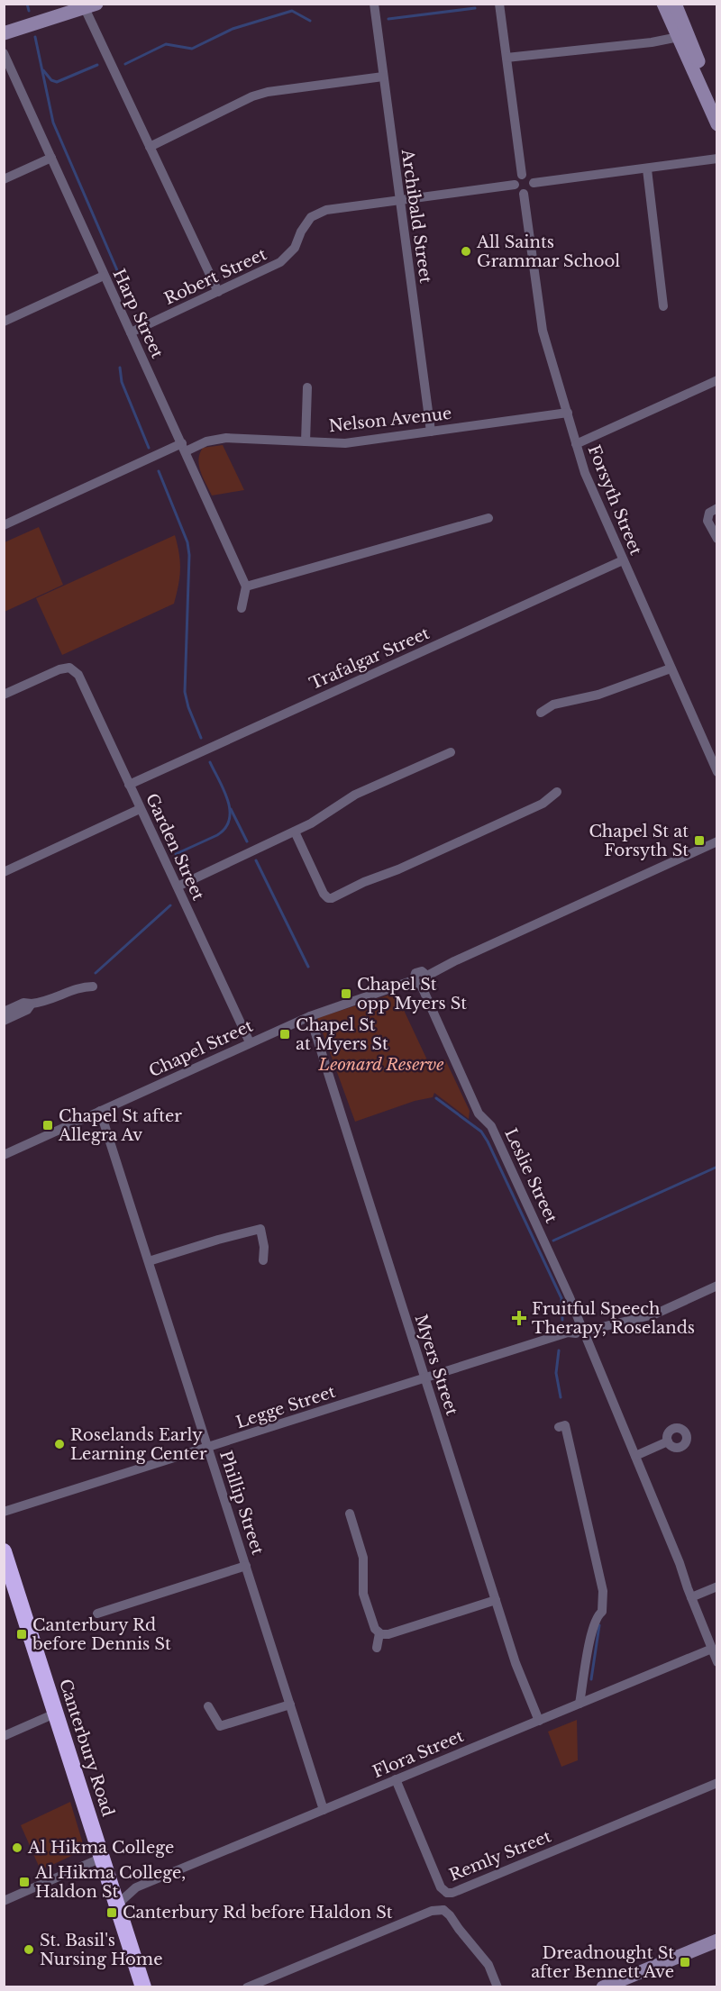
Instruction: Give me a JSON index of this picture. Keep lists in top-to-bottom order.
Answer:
{
  "streets": {
    "highway": ["Canterbury Road"],
    "street": [
      "Archibald Street",
      "Robert Street",
      "Harp Street",
      "Nelson Avenue",
      "Forsyth Street",
      "Trafalgar Street",
      "Garden Street",
      "Chapel Street",
      "Leslie Street",
      "Myers Street",
      "Legge Street",
      "Phillip Street",
      "Flora Street",
      "Remly Street"
    ]
  },
  "crossings": [
    ["Archibald Street", "Robert Street"],
    ["Archibald Street", "Nelson Avenue"],
    ["Robert Street", "Harp Street"],
    ["Robert Street", "Forsyth Street"],
    ["Harp Street", "Nelson Avenue"],
    ["Nelson Avenue", "Forsyth Street"],
    ["Forsyth Street", "Trafalgar Street"],
    ["Trafalgar Street", "Garden Street"],
    ["Garden Street", "Chapel Street"],
    ["Chapel Street", "Leslie Street"],
    ["Chapel Street", "Myers Street"],
    ["Chapel Street", "Phillip Street"],
    ["Leslie Street", "Legge Street"],
    ["Myers Street", "Legge Street"],
    ["Myers Street", "Flora Street"],
    ["Legge Street", "Phillip Street"],
    ["Phillip Street", "Flora Street"],
    ["Canterbury Road", "Flora Street"]
  ],
  "parks": ["Leonard Reserve"],
  "places": {
    "other": [
      "All Saints Grammar School",
      "Roselands Early Learning Center",
      "Al Hikma College",
      "St. Basil's Nursing Home"
    ],
    "transit": [
      "Chapel St at Forsyth St",
      "Chapel St opp Myers St",
      "Chapel St at Myers St",
      "Chapel St after Allegra Av",
      "Canterbury Rd before Dennis St",
      "Al Hikma College, Haldon St",
      "Canterbury Rd before Haldon St",
      "Dreadnought St after Bennett Ave"
    ],
    "health": ["Fruitful Speech Therapy, Roselands"]
  }
}
